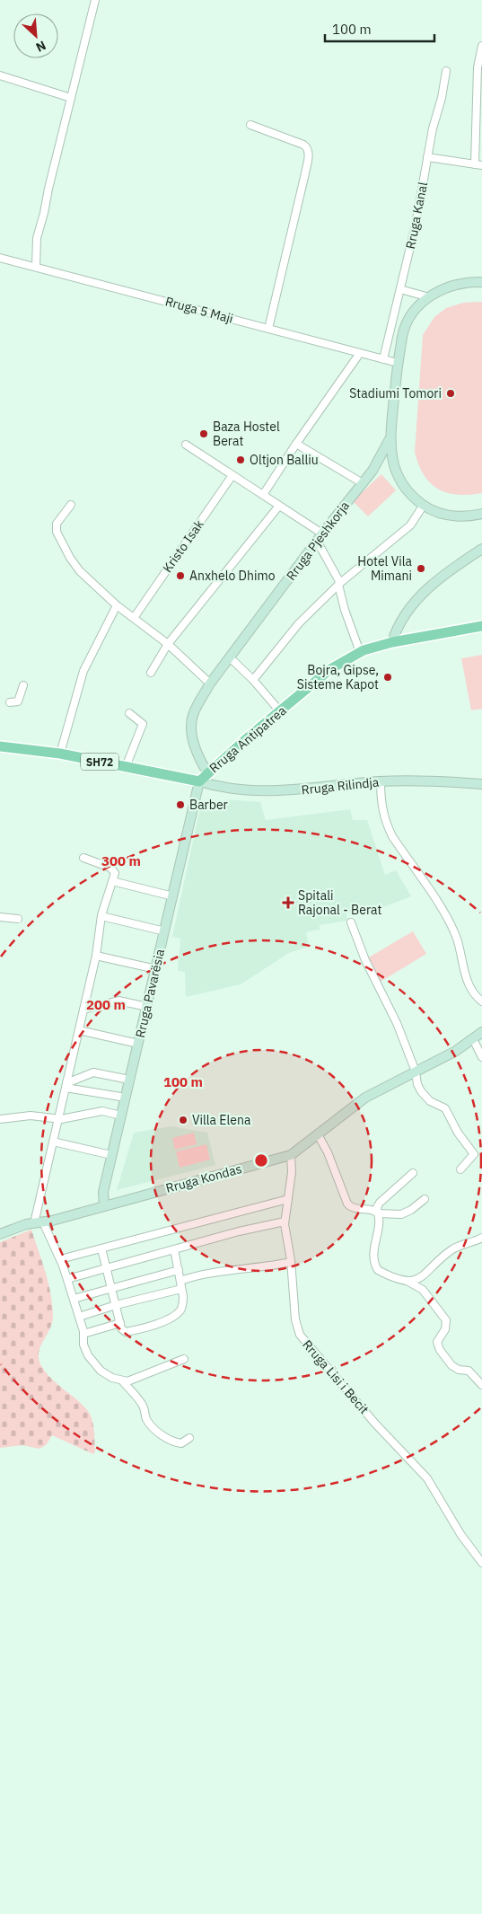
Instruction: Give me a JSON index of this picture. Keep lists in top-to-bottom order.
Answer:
{
  "streets": {
    "main road": ["Rruga Antipatrea", "SH72"],
    "street": [
      "Rruga Kanal",
      "Rruga 5 Maji",
      "Rruga Pjeshkorja",
      "Kristo Isak",
      "Rruga Rilindja",
      "Rruga Pavarësia",
      "Rruga Kondas",
      "Rruga Lisi i Becit"
    ]
  },
  "crossings": [
    ["Rruga Kanal", "Rruga 5 Maji"],
    ["Rruga Pjeshkorja", "Rruga Antipatrea"],
    ["Rruga Antipatrea", "Rruga Rilindja"],
    ["Rruga Antipatrea", "Rruga Pavarësia"],
    ["Rruga Rilindja", "Rruga Pavarësia"],
    ["Rruga Pavarësia", "Rruga Kondas"],
    ["Rruga Kondas", "Rruga Lisi i Becit"]
  ],
  "places": {
    "other": [
      "Stadiumi Tomori",
      "Baza Hostel Berat",
      "Oltjon Balliu",
      "Hotel Vila Mimani",
      "Anxhelo Dhimo",
      "Bojra, Gipse, Sisteme Kapot",
      "Barber",
      "Villa Elena"
    ],
    "health": ["Spitali Rajonal - Berat"]
  },
  "scale_bar": "100 m",
  "north": "bottom right",
  "rings": ["300 m", "200 m", "100 m"]
}
